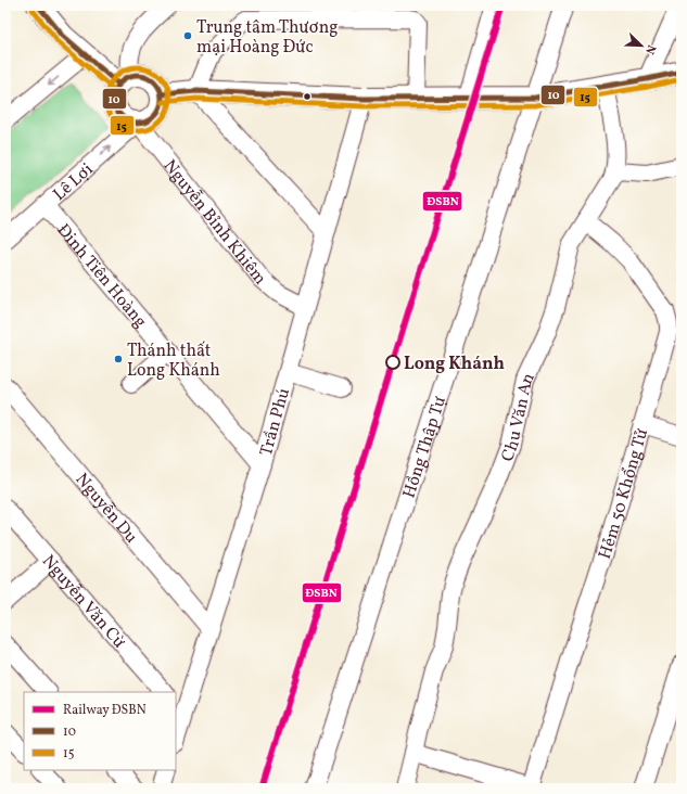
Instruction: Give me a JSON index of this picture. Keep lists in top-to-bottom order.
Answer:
{
  "streets": {
    "street": [
      "Lê Lợi",
      "Nguyễn Bỉnh Khiêm",
      "Đinh Tiên Hoàng",
      "Chu Văn An",
      "Trần Phú",
      "Hồng Thập Tự",
      "Hẻm 50 Khổng Tử",
      "Nguyễn Du",
      "Nguyễn Văn Cừ"
    ]
  },
  "crossings": [
    ["Lê Lợi", "Nguyễn Bỉnh Khiêm"],
    ["Lê Lợi", "Đinh Tiên Hoàng"],
    ["Nguyễn Bỉnh Khiêm", "Trần Phú"],
    ["Đinh Tiên Hoàng", "Trần Phú"],
    ["Chu Văn An", "Hẻm 50 Khổng Tử"],
    ["Trần Phú", "Nguyễn Du"]
  ],
  "places": ["Trung tâm Thương mại Hoàng Đức", "Thánh thất Long Khánh", "Long Khánh"],
  "lines": ["rail line ĐSBN", "transit line 10", "transit line 15"],
  "legend": ["Railway ĐSBN", "10", "15"],
  "north": "bottom right"
}
